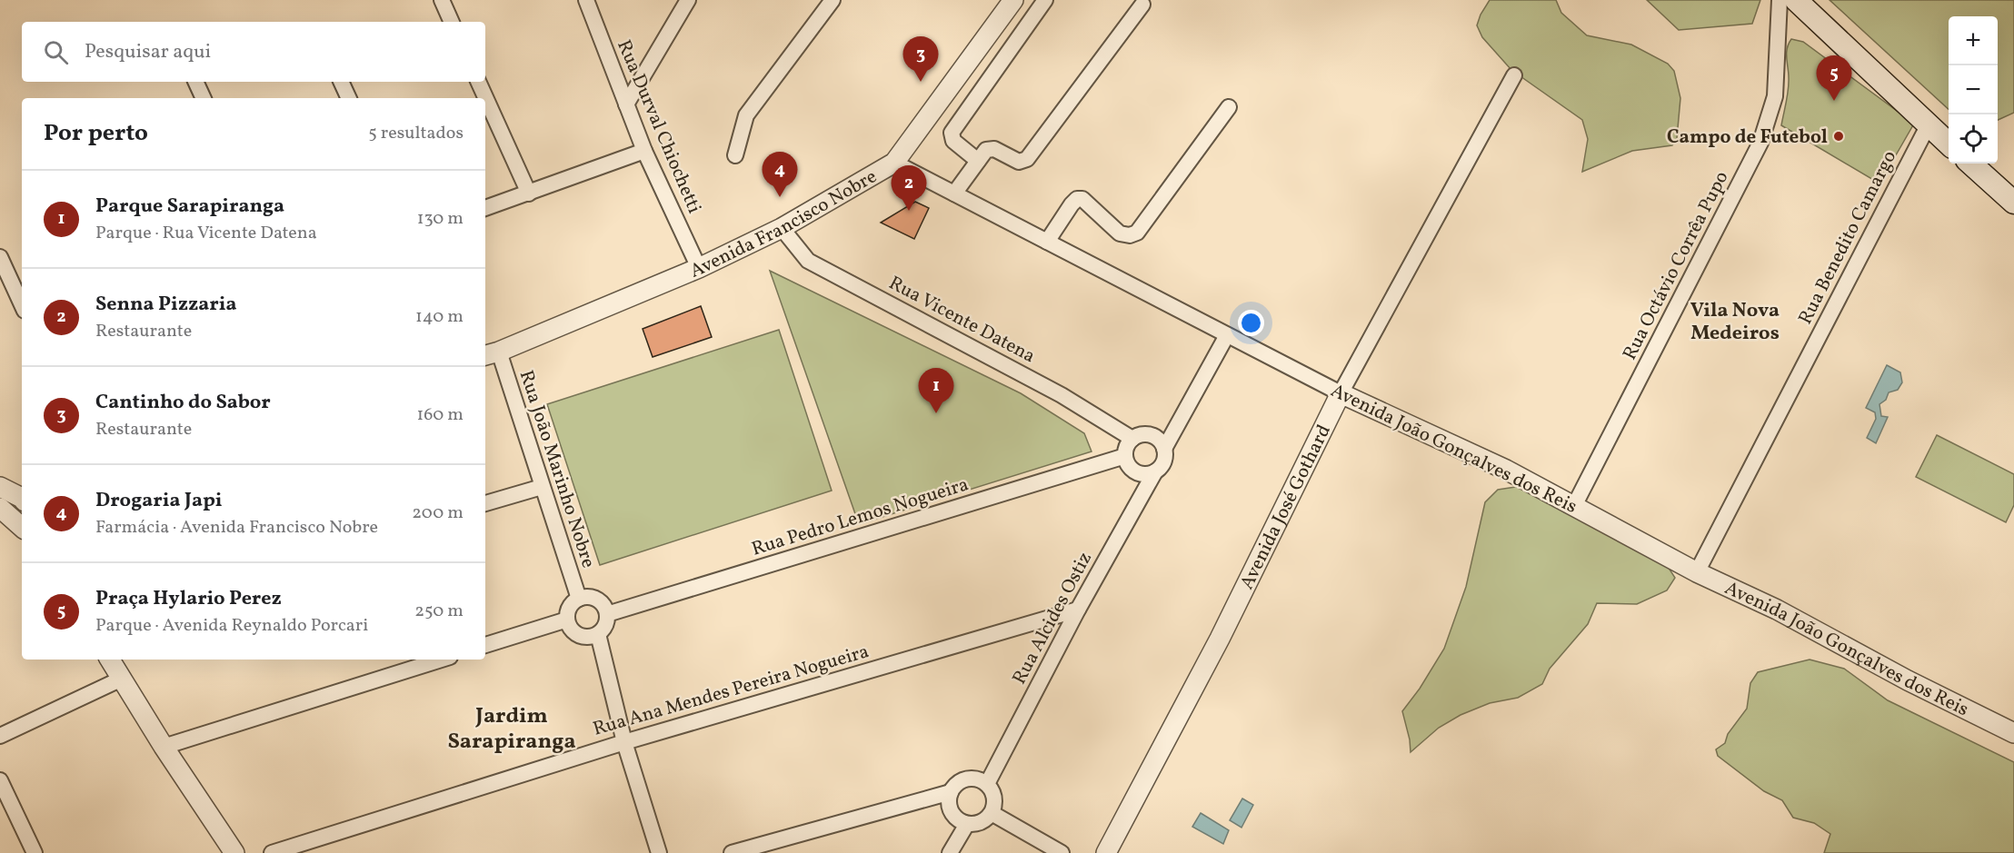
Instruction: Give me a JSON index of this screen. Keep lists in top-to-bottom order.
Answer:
{
  "streets": {
    "street": [
      "Rua Durval Chiochetti",
      "Avenida Francisco Nobre",
      "Rua Benedito Camargo",
      "Rua Octávio Corrêa Pupo",
      "Rua Vicente Datena",
      "Avenida João Gonçalves dos Reis",
      "Rua João Marinho Nobre",
      "Avenida José Gothard",
      "Rua Pedro Lemos Nogueira",
      "Rua Alcides Ostiz",
      "Rua Ana Mendes Pereira Nogueira"
    ]
  },
  "crossings": [
    ["Rua Durval Chiochetti", "Avenida Francisco Nobre"],
    ["Avenida Francisco Nobre", "Rua Vicente Datena"],
    ["Avenida Francisco Nobre", "Avenida João Gonçalves dos Reis"],
    ["Avenida Francisco Nobre", "Rua João Marinho Nobre"],
    ["Rua Benedito Camargo", "Avenida João Gonçalves dos Reis"],
    ["Rua Octávio Corrêa Pupo", "Avenida João Gonçalves dos Reis"],
    ["Rua Vicente Datena", "Rua Pedro Lemos Nogueira"],
    ["Rua Vicente Datena", "Rua Alcides Ostiz"],
    ["Avenida João Gonçalves dos Reis", "Avenida José Gothard"],
    ["Rua João Marinho Nobre", "Rua Pedro Lemos Nogueira"],
    ["Rua Pedro Lemos Nogueira", "Rua Alcides Ostiz"],
    ["Rua Alcides Ostiz", "Rua Ana Mendes Pereira Nogueira"]
  ],
  "districts": ["Vila Nova Medeiros", "Jardim Sarapiranga"],
  "places": ["Campo de Futebol"],
  "page": {
    "map_buttons": ["+", "−"],
    "search": "Pesquisar aqui",
    "pins": [
      "3",
      "5",
      "4",
      "2",
      "1"
    ],
    "heading": ["Por perto", "5 resultados"],
    "list": [
      {
        "mark": "1",
        "name": "Parque Sarapiranga",
        "note": "Parque · Rua Vicente Datena",
        "value": "130 m"
      },
      {
        "mark": "2",
        "name": "Senna Pizzaria",
        "note": "Restaurante",
        "value": "140 m"
      },
      {
        "mark": "3",
        "name": "Cantinho do Sabor",
        "note": "Restaurante",
        "value": "160 m"
      },
      {
        "mark": "4",
        "name": "Drogaria Japi",
        "note": "Farmácia · Avenida Francisco Nobre",
        "value": "200 m"
      },
      {
        "mark": "5",
        "name": "Praça Hylario Perez",
        "note": "Parque · Avenida Reynaldo Porcari",
        "value": "250 m"
      }
    ]
  }
}
